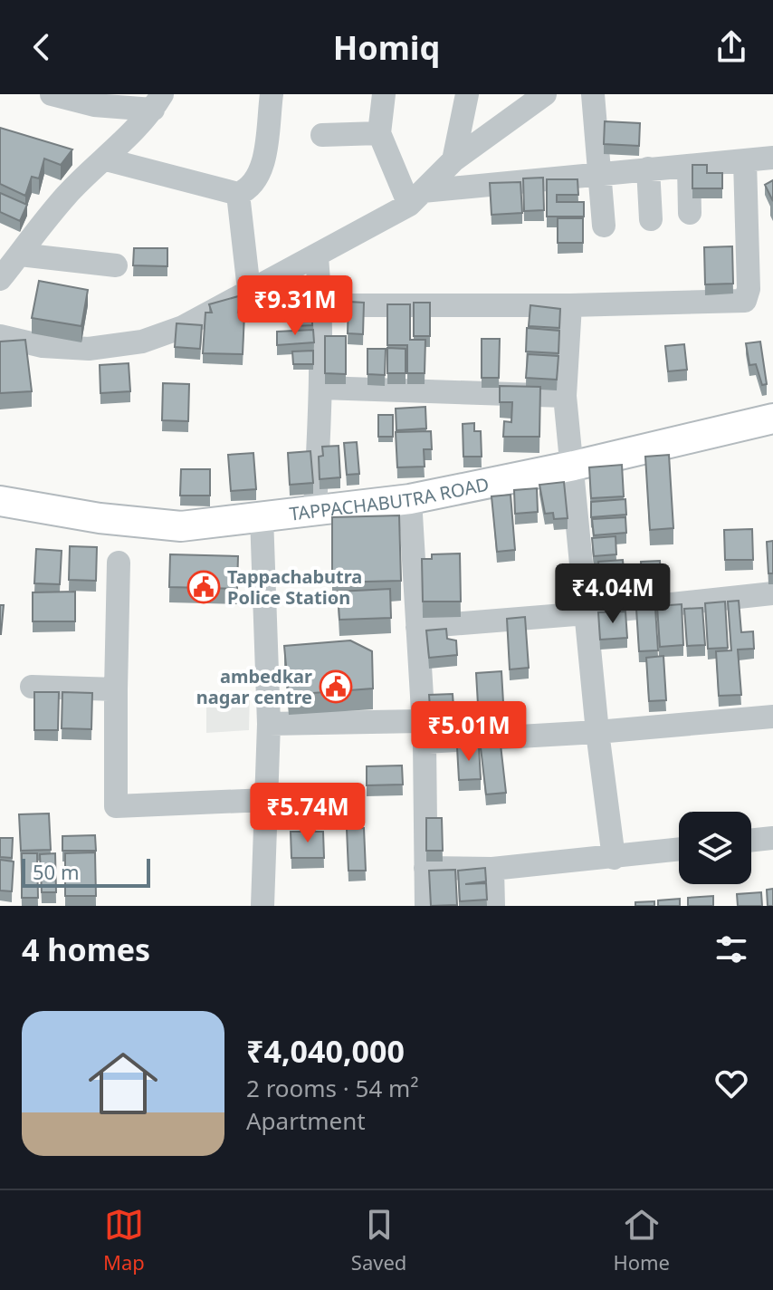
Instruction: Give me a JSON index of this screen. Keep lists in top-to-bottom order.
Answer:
{
  "streets": {
    "main road": ["TAPPACHABUTRA ROAD"]
  },
  "places": {
    "public building": ["Tappachabutra Police Station", "ambedkar nagar centre"]
  },
  "scale_bar": "50 m",
  "page": {
    "header": "Homiq",
    "price": [
      "₹9.31M",
      "₹4.04M",
      "₹5.01M",
      "₹5.74M"
    ],
    "scale": "50 m",
    "heading": "4 homes",
    "list": [
      {
        "name": "₹4,040,000",
        "note": "2 rooms · 54 m² · Apartment"
      }
    ],
    "tabs": ["Map", "Saved", "Home"]
  }
}
